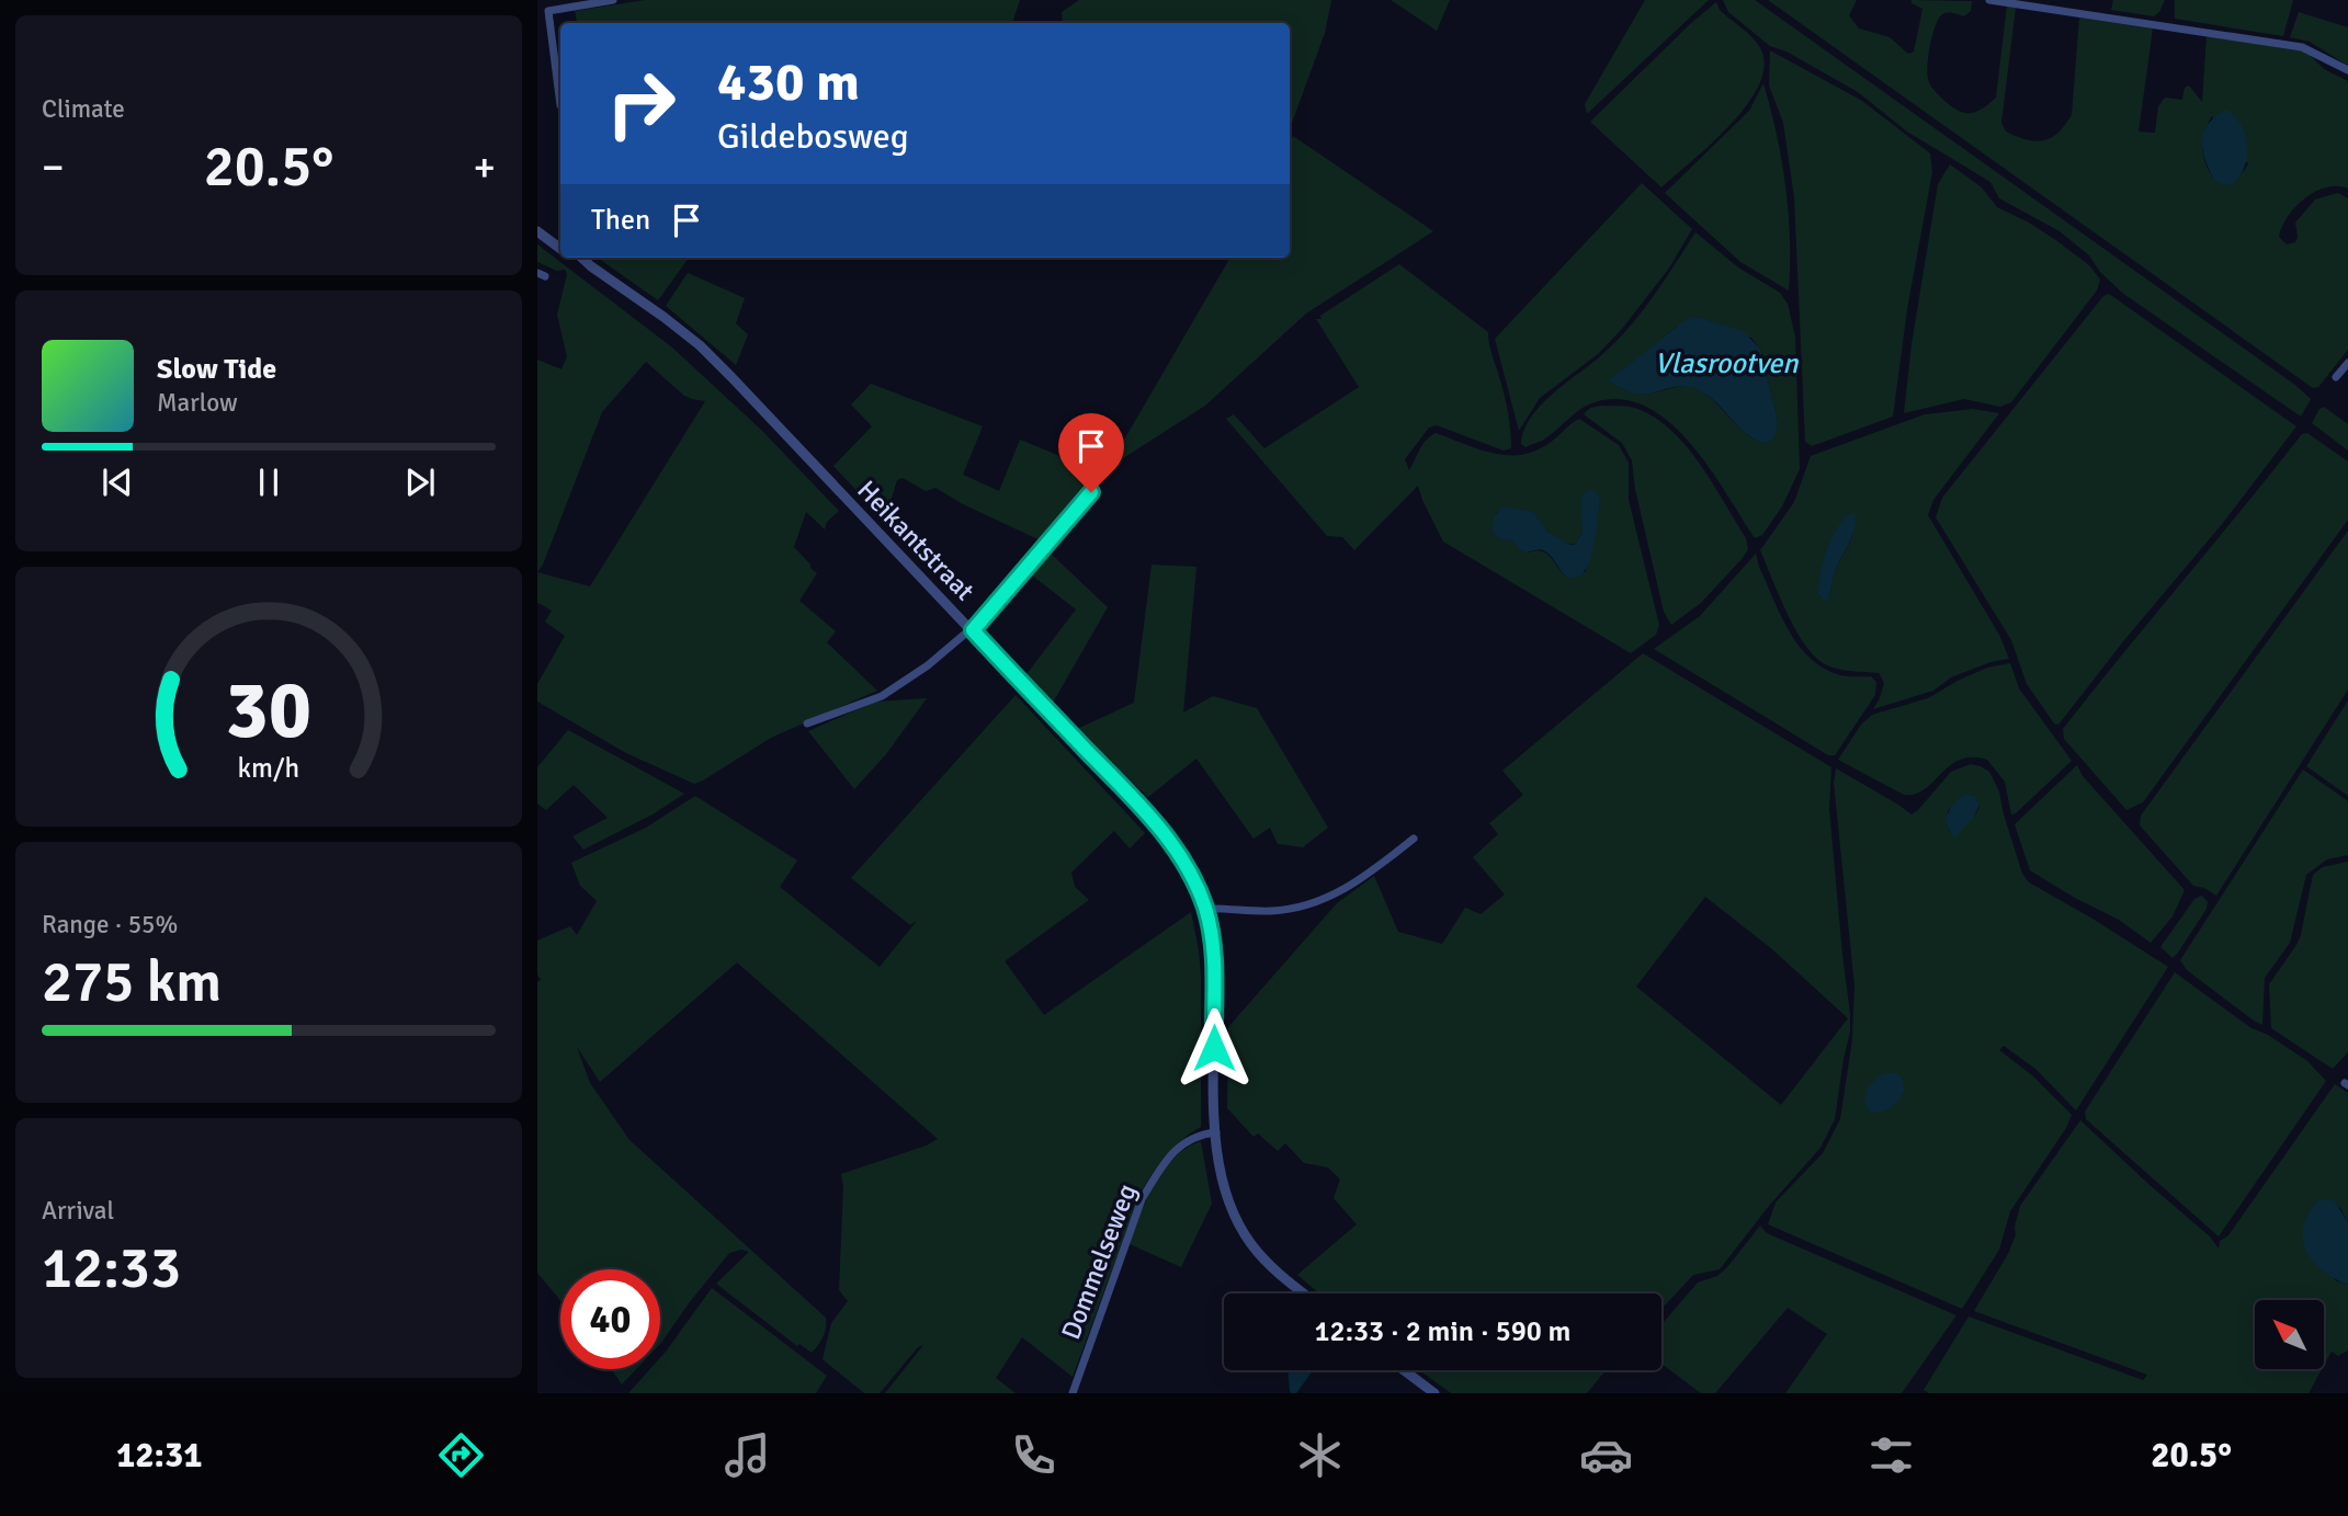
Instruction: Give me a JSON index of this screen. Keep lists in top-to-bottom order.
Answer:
{
  "streets": {
    "street": ["Heikantstraat", "Dommelseweg"]
  },
  "crossings": [
    ["Heikantstraat", "Dommelseweg"]
  ],
  "water": ["Vlasrootven"],
  "north": "top left",
  "page": {
    "tile": [
      "Climate",
      ["Range · 55%", "275 km"],
      ["Arrival", "12:33"]
    ],
    "turn": ["430 m", "Gildebosweg"],
    "heat": ["−", "20.5°", "+"],
    "then": "Then",
    "song": ["Slow Tide", "Marlow"],
    "limit": "40",
    "trip": "12:33 · 2 min · 590 m",
    "tabs": ["12:31", "20.5°"],
    "gauge": ["30", "km/h"]
  }
}
